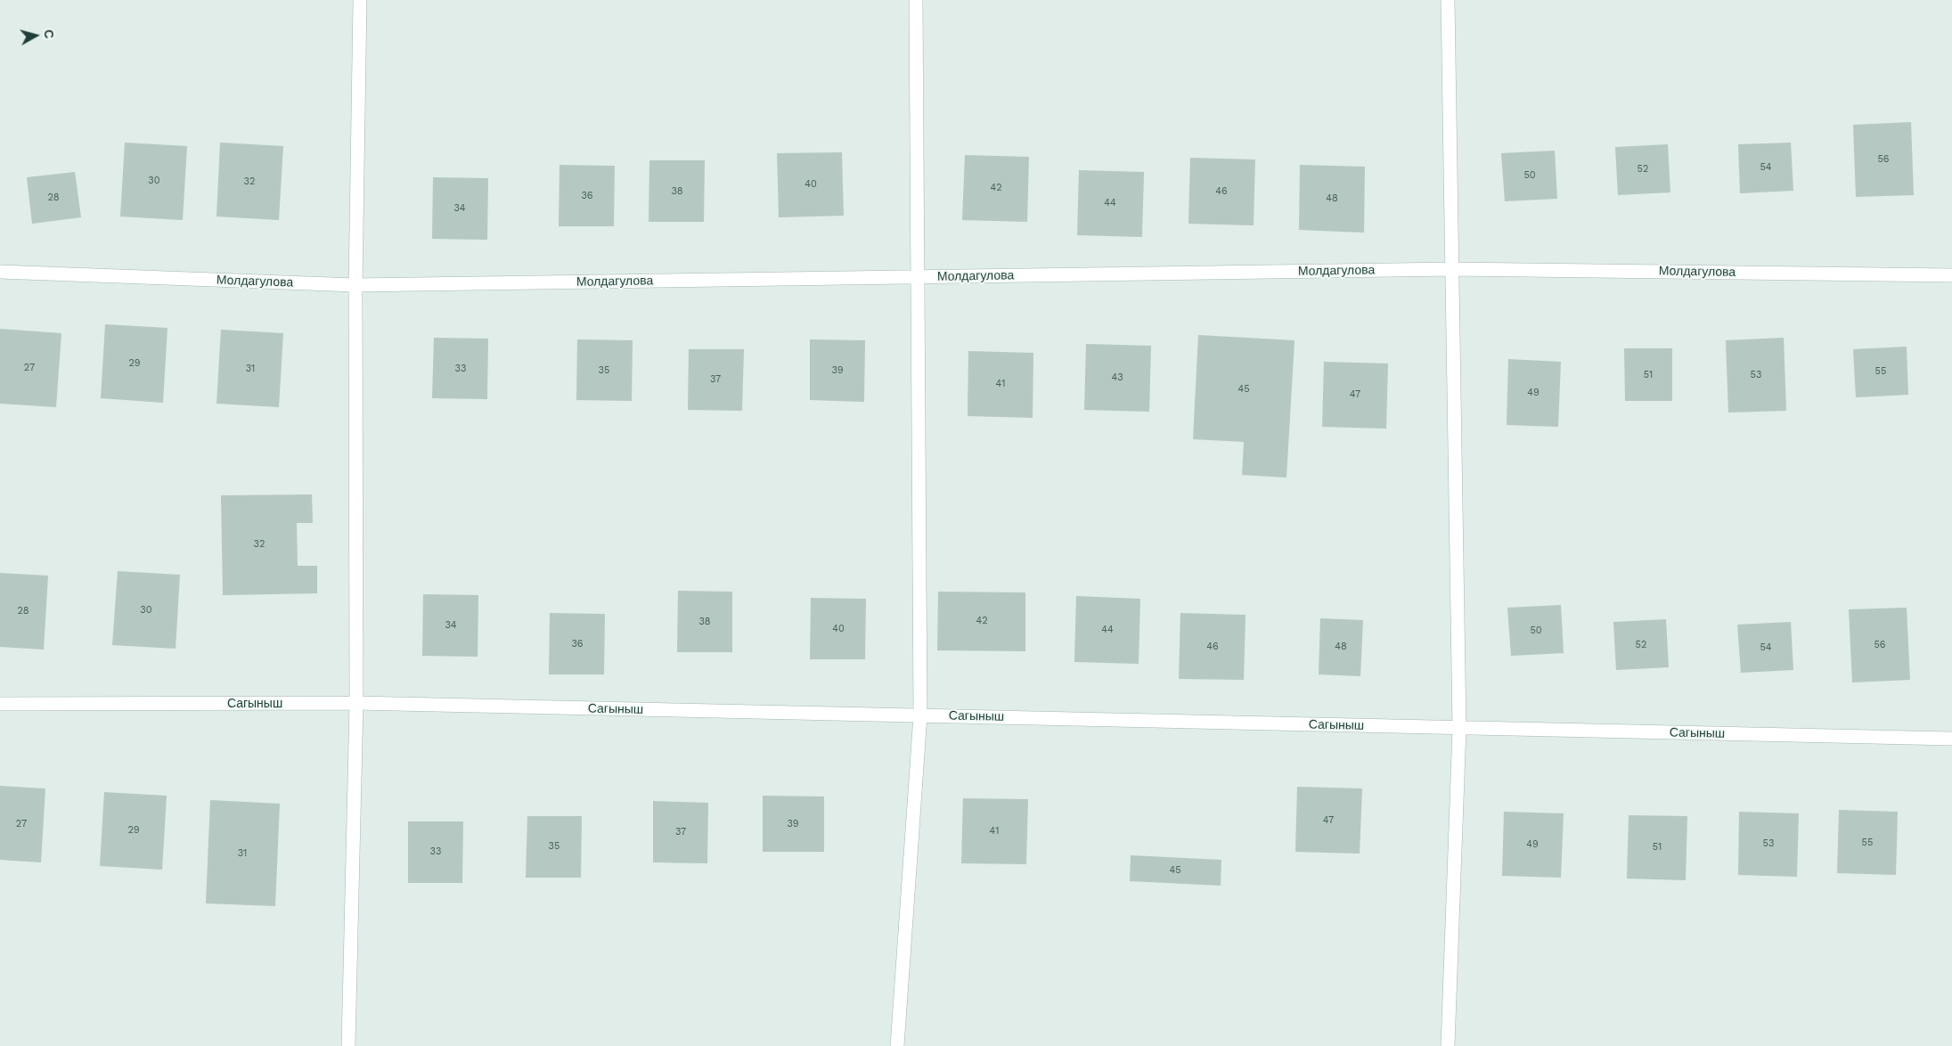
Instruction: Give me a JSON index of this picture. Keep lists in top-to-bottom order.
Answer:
{
  "streets": {
    "street": ["Молдагулова", "Сагыныш"]
  },
  "house_numbers": [
    "56",
    "54",
    "52",
    "50",
    "30",
    "32",
    "40",
    "42",
    "38",
    "46",
    "36",
    "28",
    "48",
    "44",
    "34",
    "29",
    "27",
    "31",
    "33",
    "35",
    "39",
    "55",
    "51",
    "53",
    "43",
    "37",
    "41",
    "45",
    "49",
    "47",
    "32",
    "30",
    "28",
    "42",
    "38",
    "34",
    "40",
    "44",
    "50",
    "36",
    "52",
    "56",
    "46",
    "48",
    "54",
    "47",
    "27",
    "39",
    "29",
    "41",
    "37",
    "55",
    "53",
    "49",
    "35",
    "51",
    "33",
    "31",
    "45"
  ],
  "north": "right"
}
